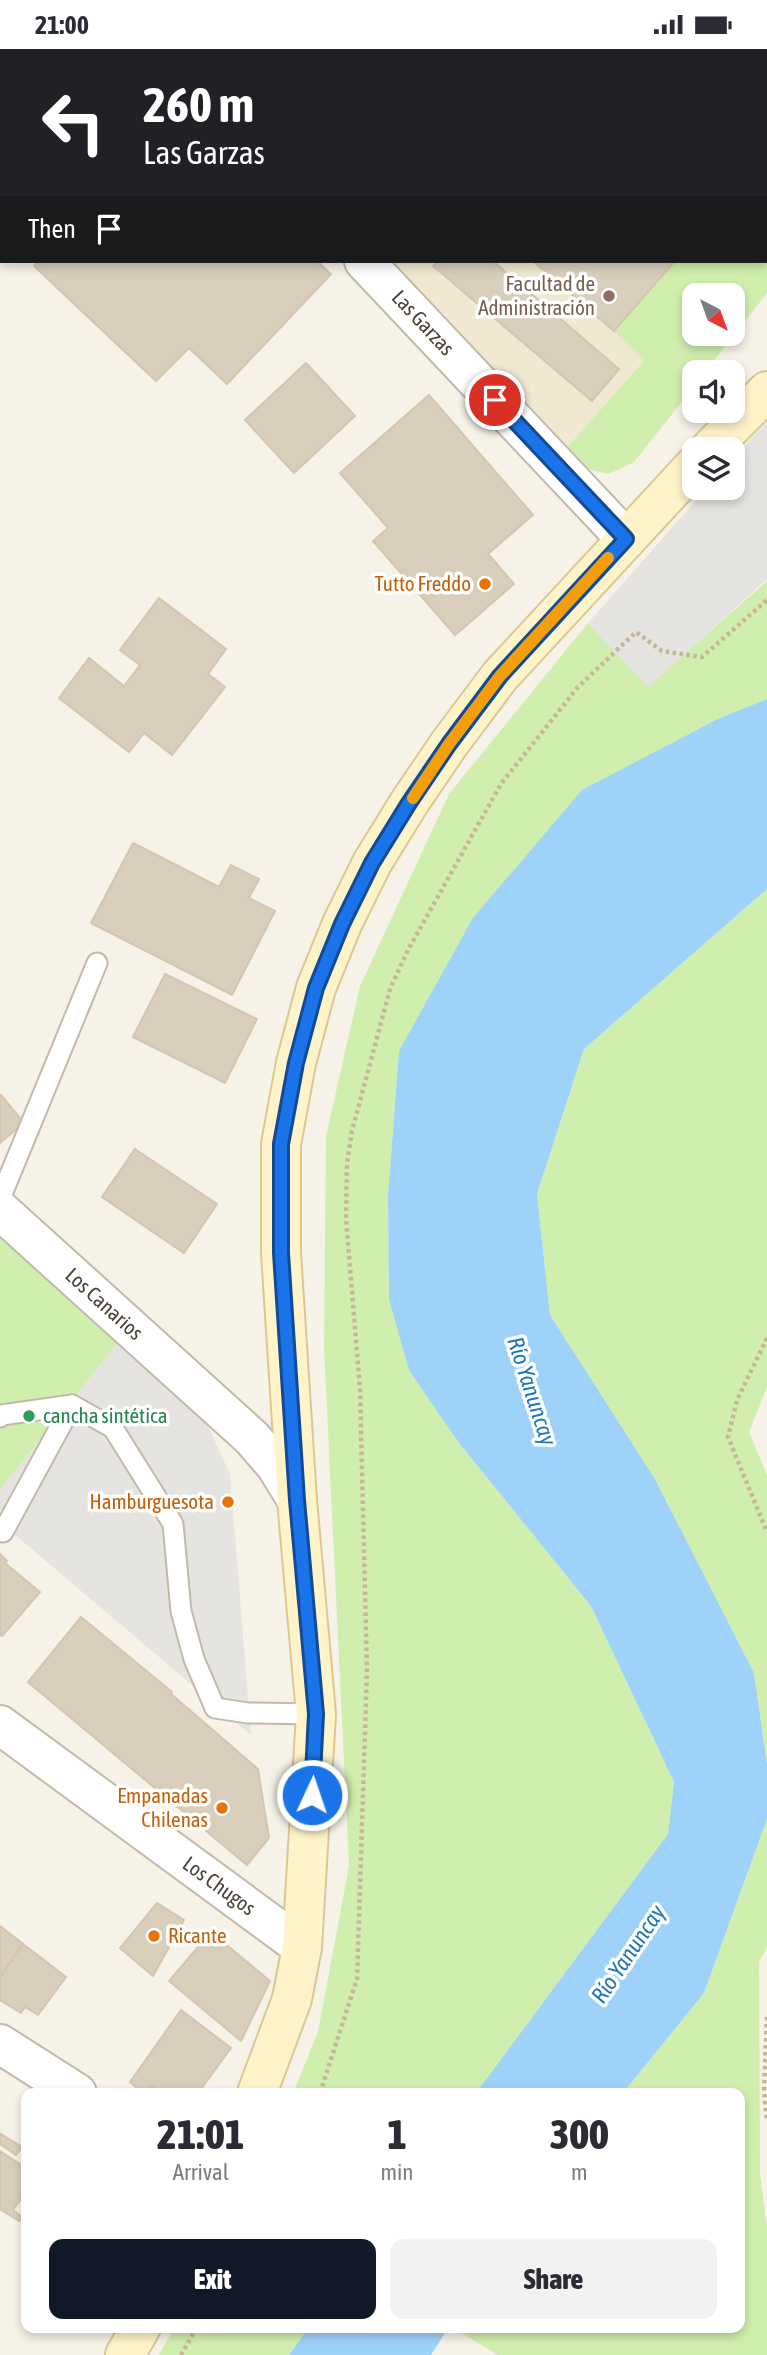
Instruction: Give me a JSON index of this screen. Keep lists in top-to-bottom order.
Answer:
{
  "streets": {
    "street": ["Las Garzas", "Los Canarios", "Los Chugos"]
  },
  "water": ["Río Yanuncay"],
  "places": [
    "Facultad de Administración",
    "Tutto Freddo",
    "cancha sintética",
    "Hamburguesota",
    "Empanadas Chilenas",
    "Ricante"
  ],
  "north": "bottom right",
  "page": {
    "status": "21:00",
    "turn": ["260 m", "Las Garzas"],
    "then": "Then",
    "eta": [
      "21:01",
      "Arrival",
      "1",
      "min",
      "300",
      "m"
    ],
    "buttons": ["Exit", "Share"]
  }
}
